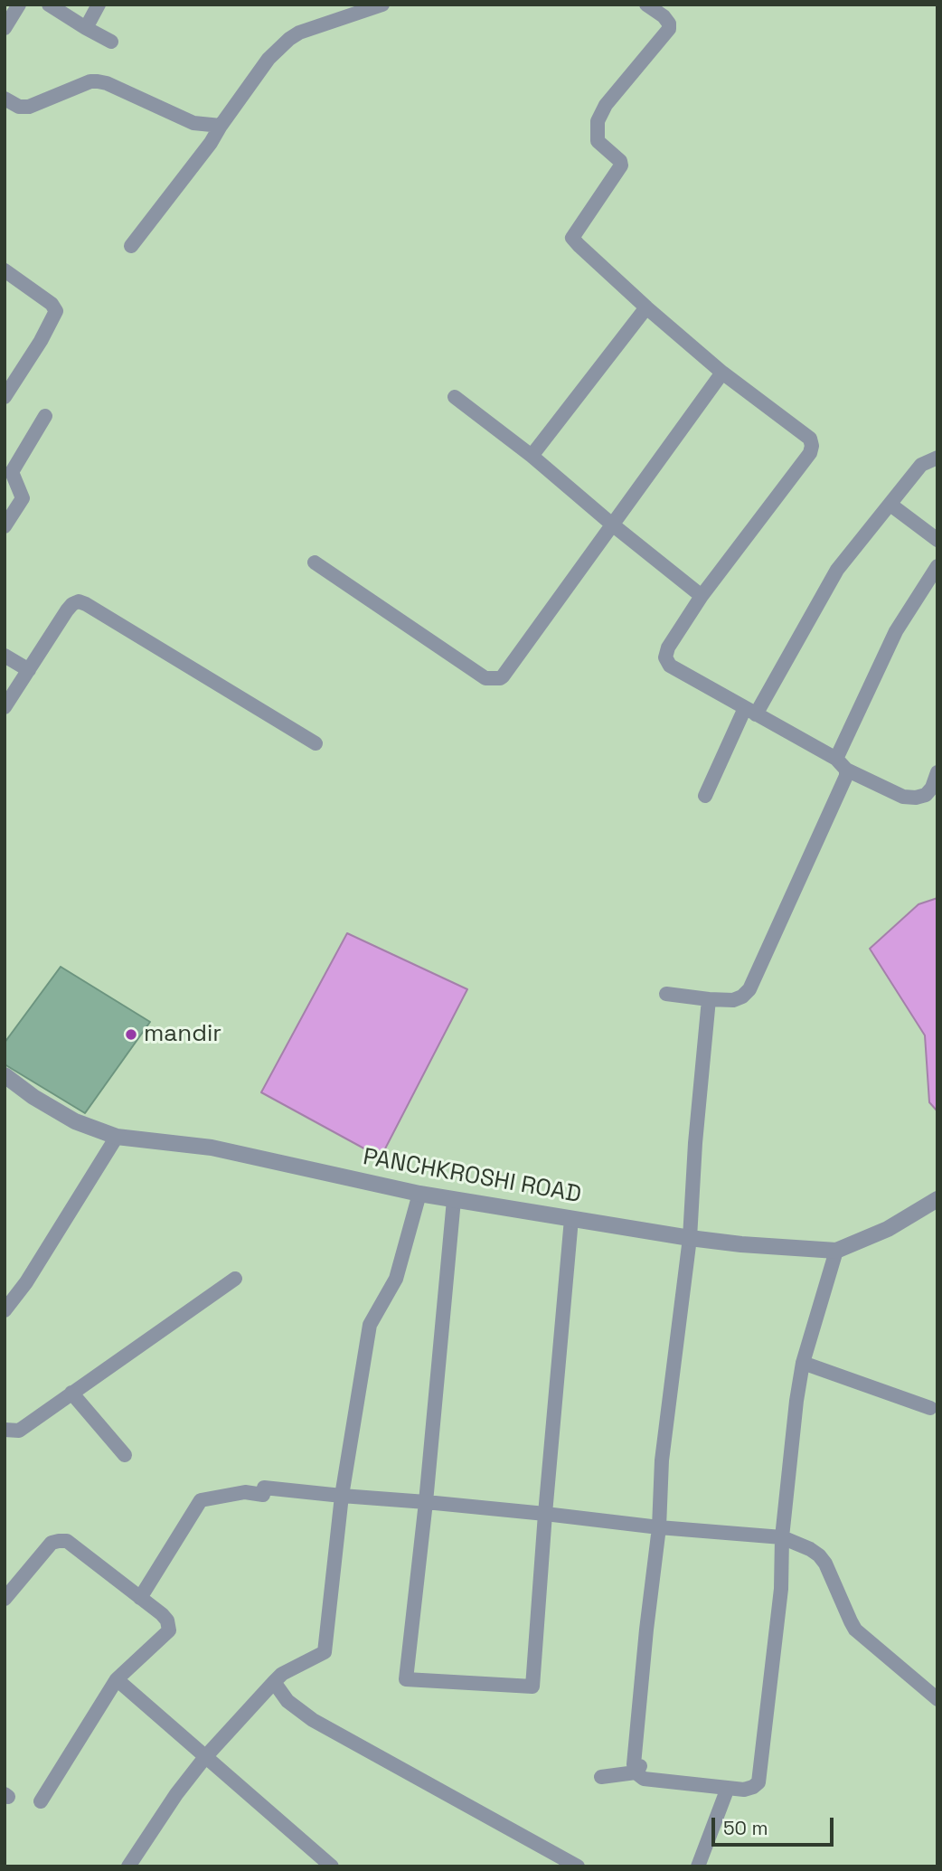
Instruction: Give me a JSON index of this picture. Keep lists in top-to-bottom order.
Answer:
{
  "streets": {
    "street": ["PANCHKROSHI ROAD"]
  },
  "places": ["mandir"],
  "scale_bar": "50 m"
}
